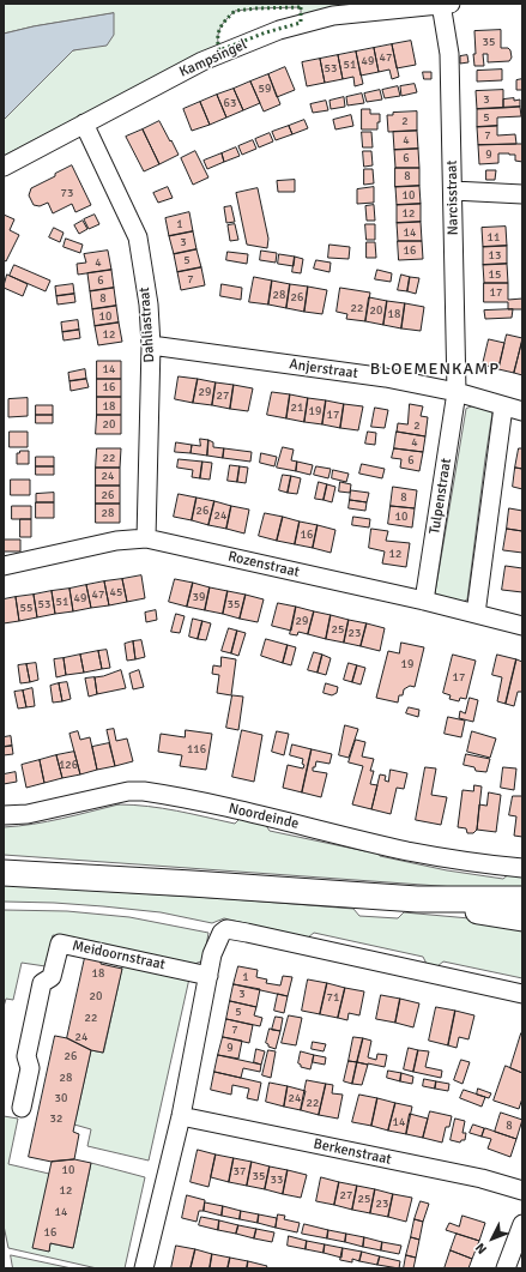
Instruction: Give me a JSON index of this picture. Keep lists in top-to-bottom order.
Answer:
{
  "streets": {
    "street": [
      "Kampsingel",
      "Narcisstraat",
      "Dahliastraat",
      "Anjerstraat",
      "Tulpenstraat",
      "Rozenstraat",
      "Noordeinde",
      "Meidoornstraat",
      "Berkenstraat"
    ]
  },
  "crossings": [
    ["Kampsingel", "Narcisstraat"],
    ["Kampsingel", "Dahliastraat"],
    ["Narcisstraat", "Anjerstraat"],
    ["Narcisstraat", "Tulpenstraat"],
    ["Dahliastraat", "Anjerstraat"],
    ["Dahliastraat", "Rozenstraat"],
    ["Anjerstraat", "Tulpenstraat"],
    ["Tulpenstraat", "Rozenstraat"]
  ],
  "districts": ["BLOEMENKAMP"],
  "house_numbers": [
    "35",
    "47",
    "49",
    "51",
    "53",
    "59",
    "3",
    "63",
    "5",
    "2",
    "7",
    "4",
    "9",
    "6",
    "8",
    "73",
    "10",
    "12",
    "1",
    "14",
    "11",
    "3",
    "16",
    "13",
    "5",
    "4",
    "15",
    "7",
    "6",
    "17",
    "28",
    "26",
    "8",
    "22",
    "20",
    "18",
    "10",
    "12",
    "14",
    "16",
    "29",
    "27",
    "18",
    "21",
    "19",
    "17",
    "20",
    "2",
    "4",
    "22",
    "6",
    "24",
    "26",
    "8",
    "26",
    "28",
    "24",
    "10",
    "16",
    "12",
    "45",
    "47",
    "39",
    "49",
    "51",
    "53",
    "35",
    "55",
    "29",
    "25",
    "23",
    "19",
    "17",
    "116",
    "126",
    "18",
    "1",
    "3",
    "20",
    "71",
    "5",
    "22",
    "7",
    "24",
    "9",
    "26",
    "28",
    "30",
    "24",
    "22",
    "32",
    "14",
    "8",
    "10",
    "37",
    "35",
    "33",
    "12",
    "27",
    "25",
    "23",
    "14",
    "16"
  ],
  "north": "bottom left"
}
